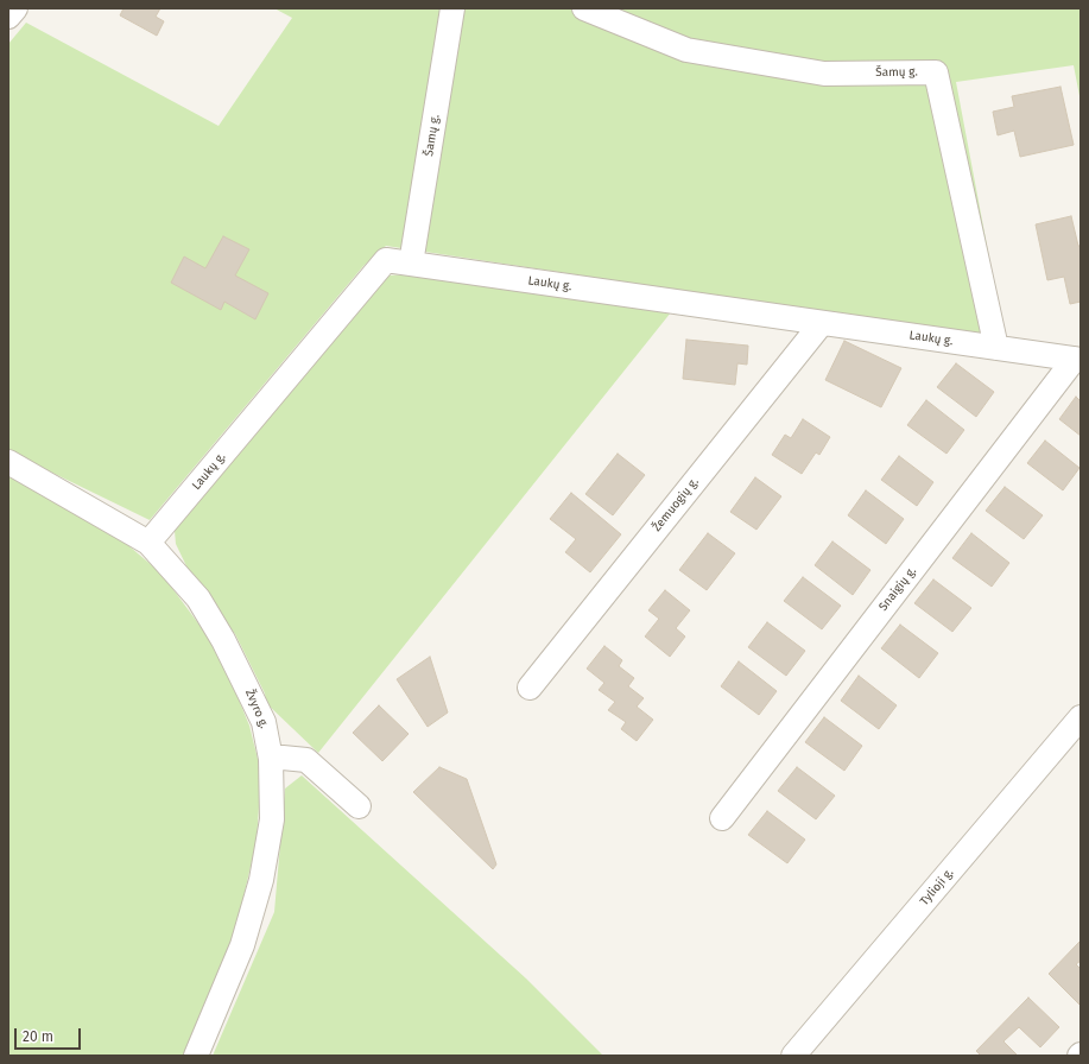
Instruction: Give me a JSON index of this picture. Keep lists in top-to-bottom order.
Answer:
{
  "streets": {
    "street": [
      "Šamų g.",
      "Laukų g.",
      "Žemuogių g.",
      "Snaigių g.",
      "Žvyro g.",
      "Tylioji g."
    ]
  },
  "crossings": [
    ["Šamų g.", "Laukų g."],
    ["Laukų g.", "Žemuogių g."],
    ["Laukų g.", "Snaigių g."],
    ["Laukų g.", "Žvyro g."]
  ],
  "scale_bar": "20 m"
}
